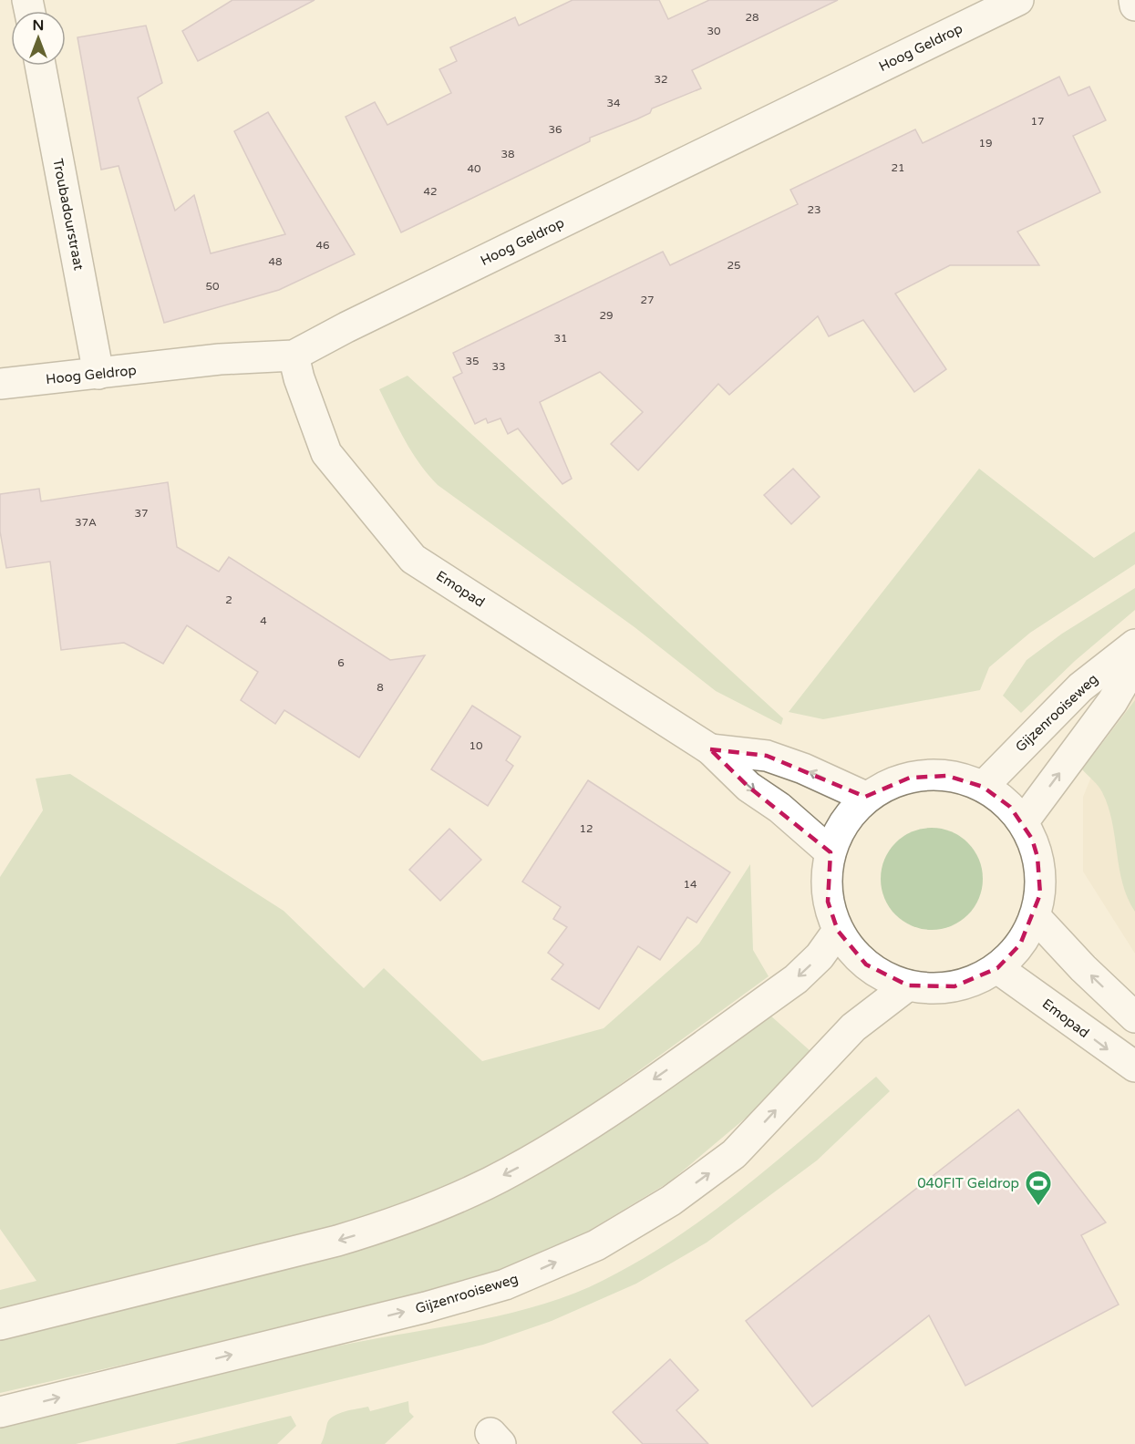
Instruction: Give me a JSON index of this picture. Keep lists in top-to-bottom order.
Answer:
{
  "streets": {
    "main road": [
      "Hoog Geldrop",
      "Troubadourstraat",
      "Emopad",
      "Gijzenrooiseweg"
    ]
  },
  "crossings": [
    ["Hoog Geldrop", "Troubadourstraat"],
    ["Hoog Geldrop", "Emopad"]
  ],
  "places": {
    "sports": ["040FIT Geldrop"]
  },
  "house_numbers": [
    "28",
    "30",
    "32",
    "34",
    "17",
    "36",
    "19",
    "38",
    "21",
    "40",
    "42",
    "23",
    "46",
    "48",
    "25",
    "50",
    "27",
    "29",
    "31",
    "35",
    "33",
    "37",
    "37A",
    "2",
    "4",
    "6",
    "8",
    "10",
    "12",
    "14"
  ],
  "north": "top"
}
